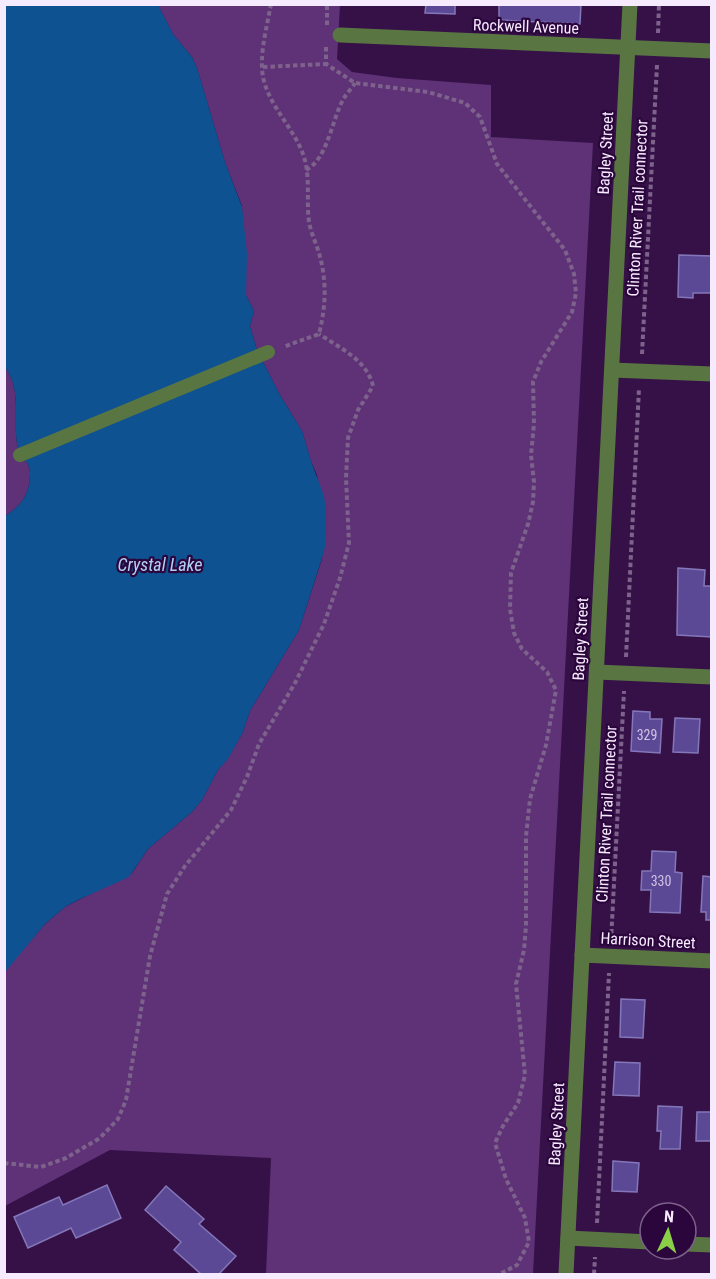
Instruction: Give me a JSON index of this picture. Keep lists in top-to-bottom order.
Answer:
{
  "streets": {
    "street": ["Rockwell Avenue", "Bagley Street", "Harrison Street"],
    "path": ["Clinton River Trail connector"]
  },
  "crossings": [
    ["Rockwell Avenue", "Bagley Street"],
    ["Bagley Street", "Harrison Street"]
  ],
  "water": ["Crystal Lake"],
  "house_numbers": ["329", "330"],
  "north": "top"
}
